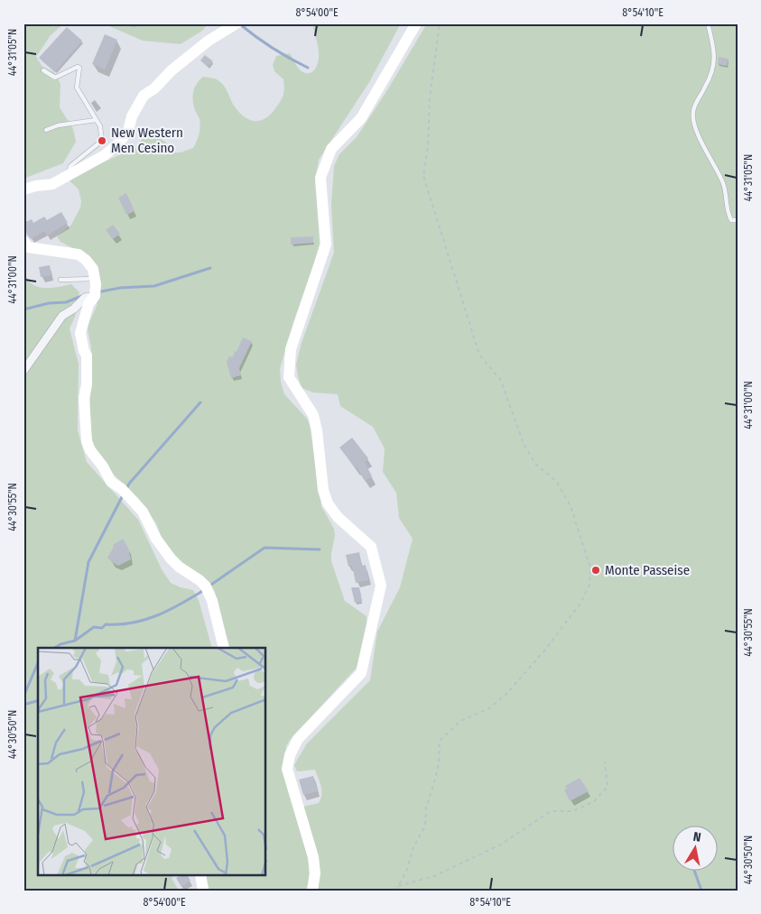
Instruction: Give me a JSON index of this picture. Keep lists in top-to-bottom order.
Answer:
{
  "places": ["New Western Men Cesino", "Monte Passeise"],
  "north": "top",
  "coordinates": [
    "8°54'00\"E",
    "8°54'10\"E",
    "44°31'05\"N",
    "44°31'00\"N",
    "44°30'55\"N",
    "44°30'50\"N"
  ]
}
